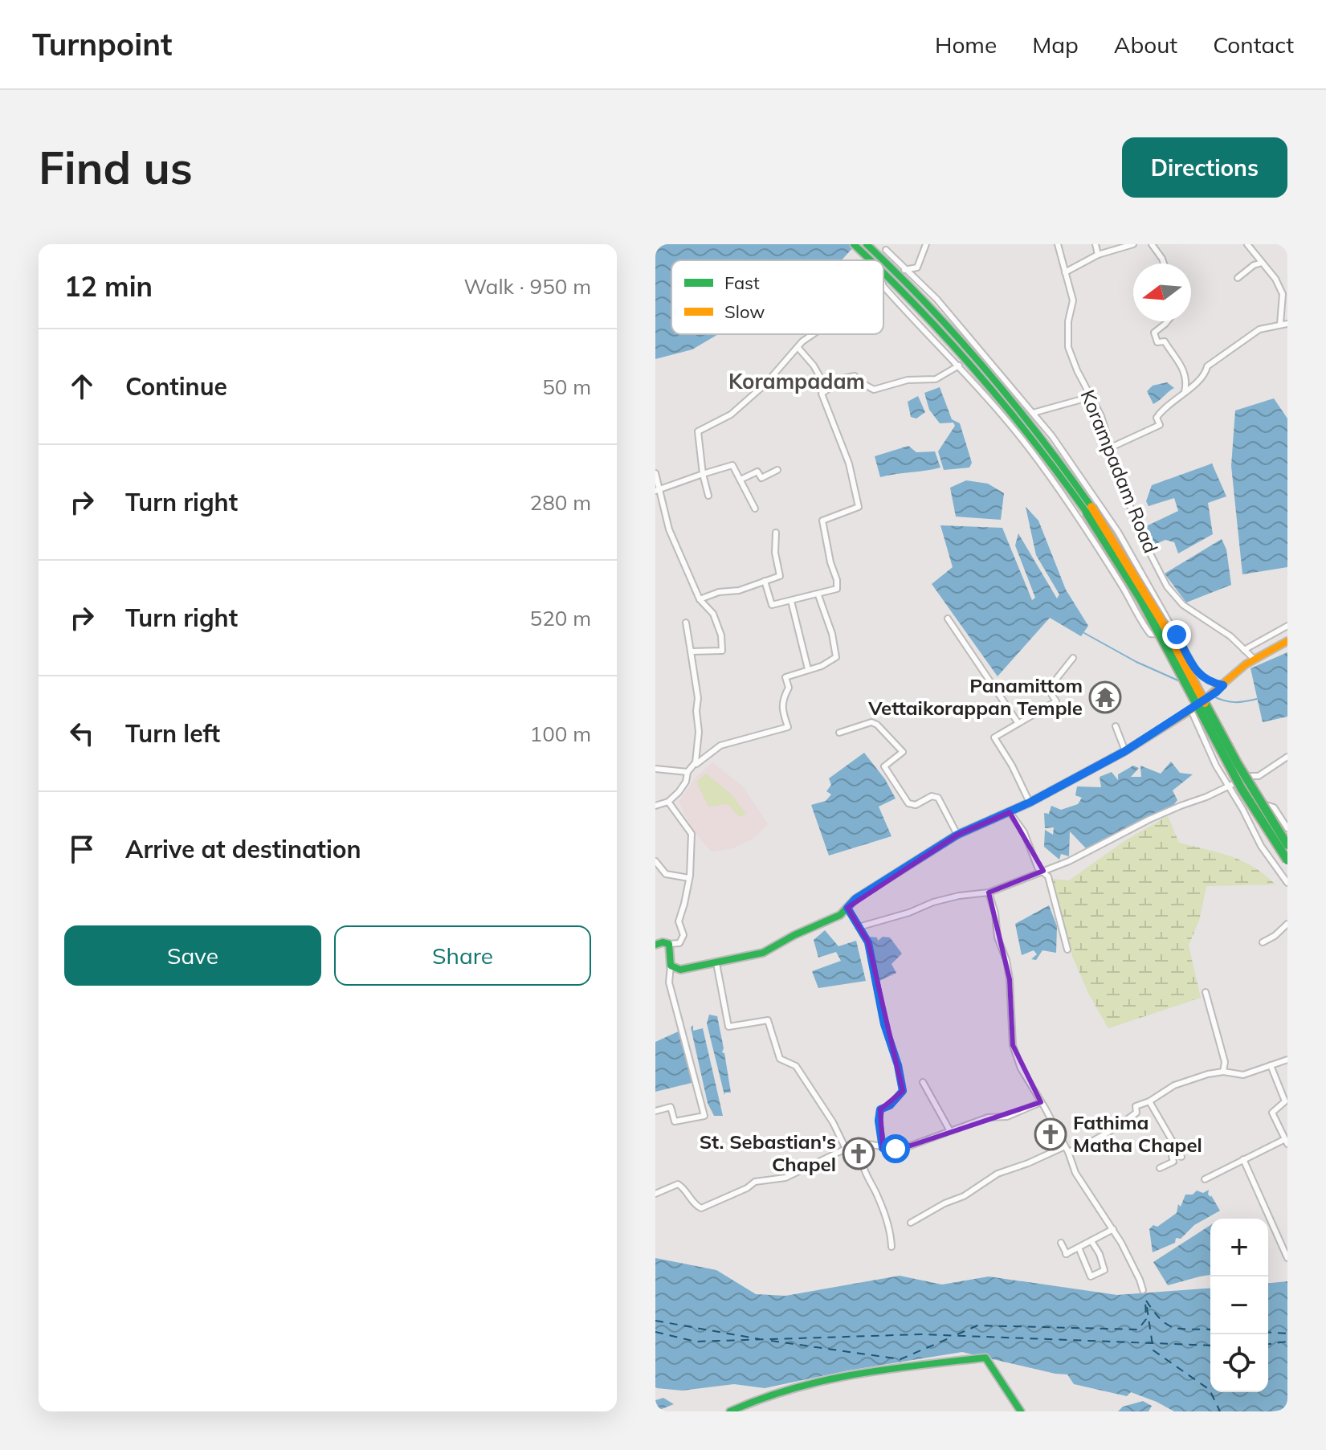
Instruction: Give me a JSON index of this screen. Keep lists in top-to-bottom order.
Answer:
{
  "streets": {
    "street": ["Korampadam Road"]
  },
  "districts": ["Korampadam"],
  "places": {
    "temple": ["Panamittom Vettaikorappan Temple"],
    "church": ["Fathima Matha Chapel", "St. Sebastian's Chapel"]
  },
  "legend": ["Fast", "Slow"],
  "north": "left",
  "page": {
    "header": "Turnpoint",
    "nav": [
      "Home",
      "Map",
      "About",
      "Contact"
    ],
    "buttons": [
      "Directions",
      ["Save", "Share"]
    ],
    "title": "Find us",
    "heading": ["12 min", "Walk · 950 m"],
    "list": [
      ["Continue", "50 m"],
      ["Turn right", "280 m"],
      ["Turn right", "520 m"],
      ["Turn left", "100 m"],
      "Arrive at destination"
    ],
    "map_buttons": ["+", "−"]
  }
}
